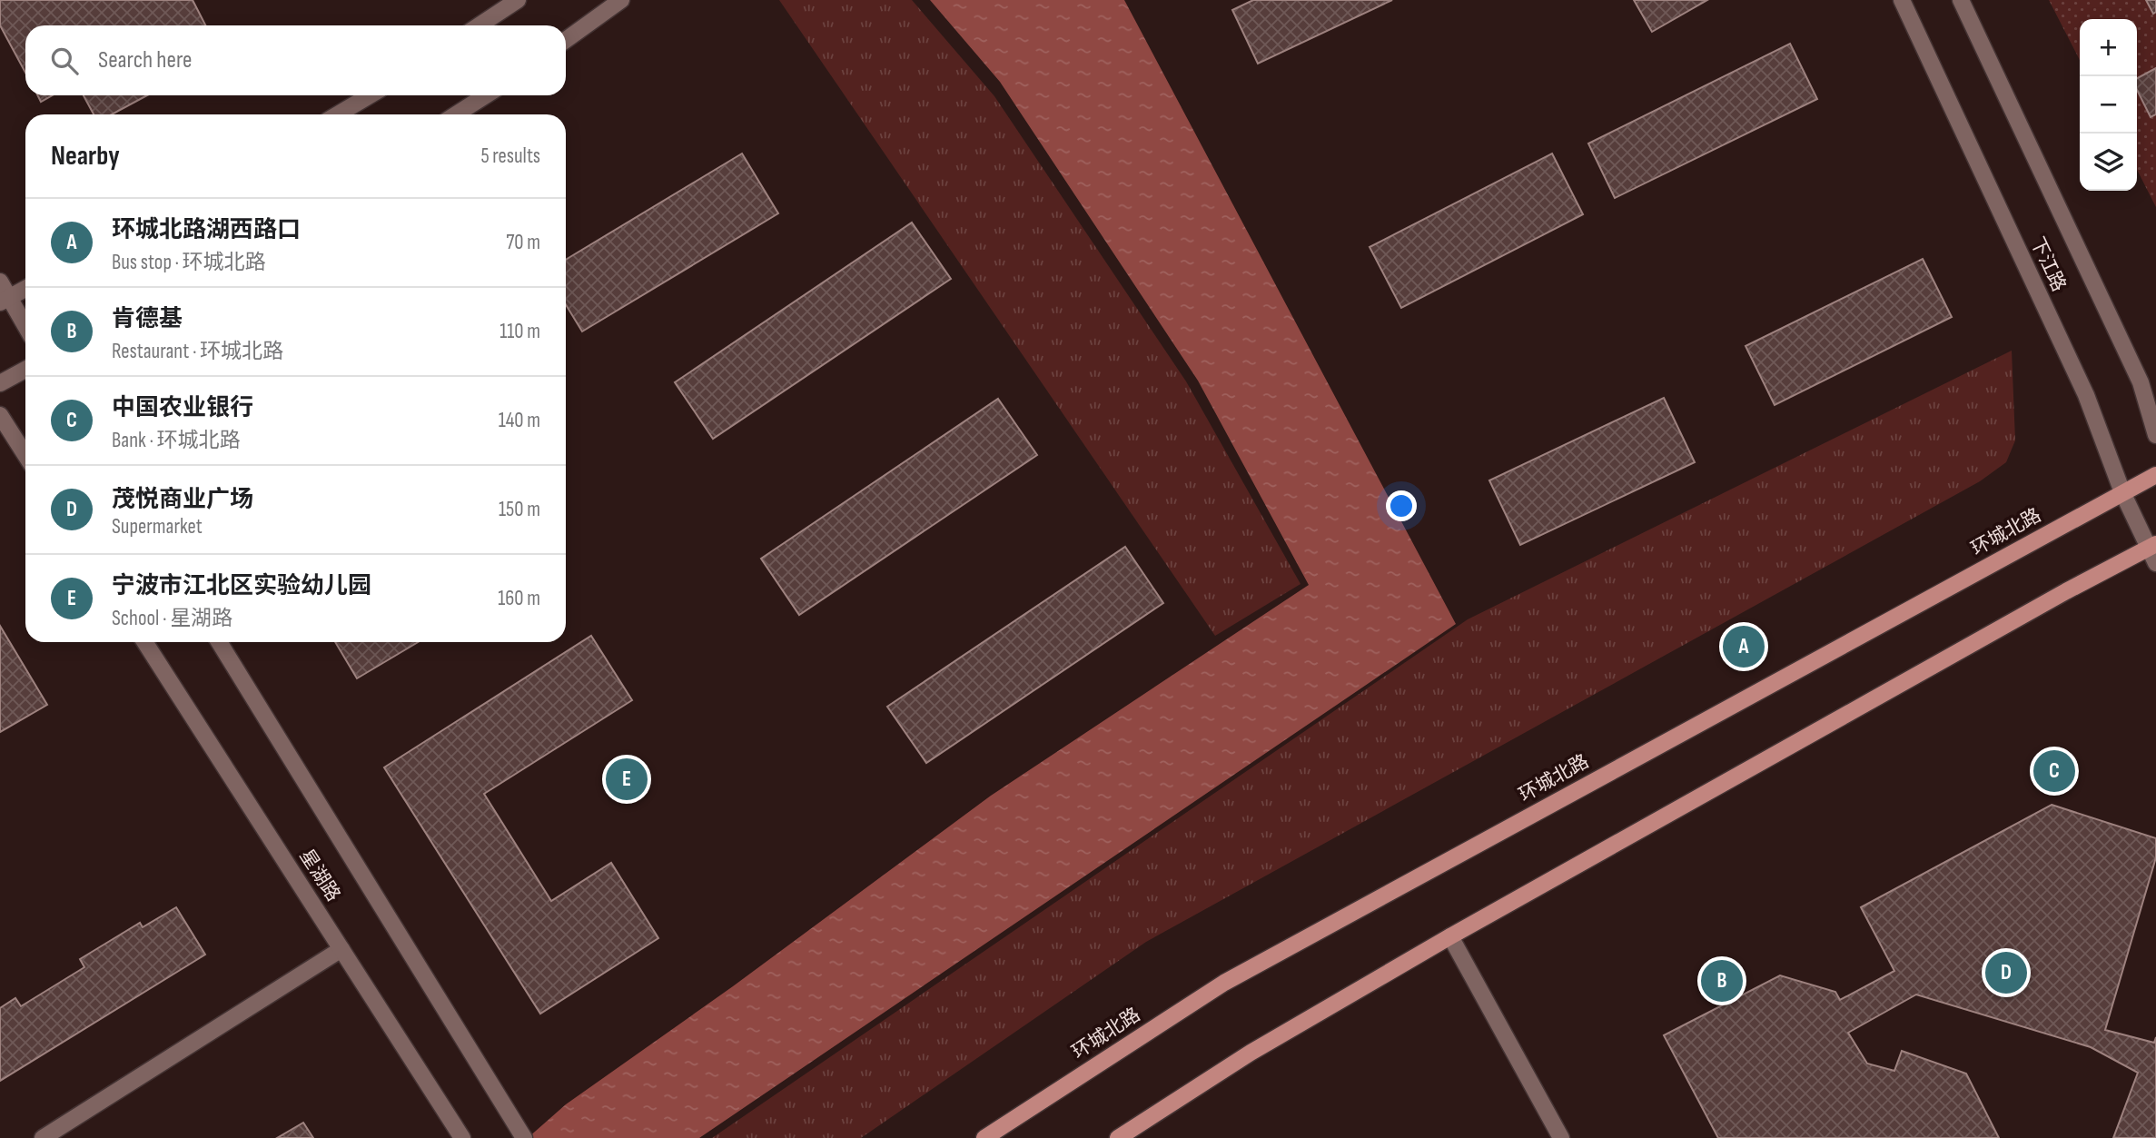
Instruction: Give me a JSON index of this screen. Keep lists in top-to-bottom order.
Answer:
{
  "streets": {
    "main road": ["环城北路"],
    "street": ["下江路", "星湖路"]
  },
  "crossings": [
    ["下江路", "环城北路"]
  ],
  "page": {
    "map_buttons": ["+", "−"],
    "search": "Search here",
    "heading": ["Nearby", "5 results"],
    "list": [
      {
        "mark": "A",
        "name": "环城北路湖西路口",
        "note": "Bus stop · 环城北路",
        "value": "70 m"
      },
      {
        "mark": "B",
        "name": "肯德基",
        "note": "Restaurant · 环城北路",
        "value": "110 m"
      },
      {
        "mark": "C",
        "name": "中国农业银行",
        "note": "Bank · 环城北路",
        "value": "140 m"
      },
      {
        "mark": "D",
        "name": "茂悦商业广场",
        "note": "Supermarket",
        "value": "150 m"
      },
      {
        "mark": "E",
        "name": "宁波市江北区实验幼儿园",
        "note": "School · 星湖路",
        "value": "160 m"
      }
    ],
    "pins": [
      "A",
      "C",
      "E",
      "D",
      "B"
    ]
  }
}
